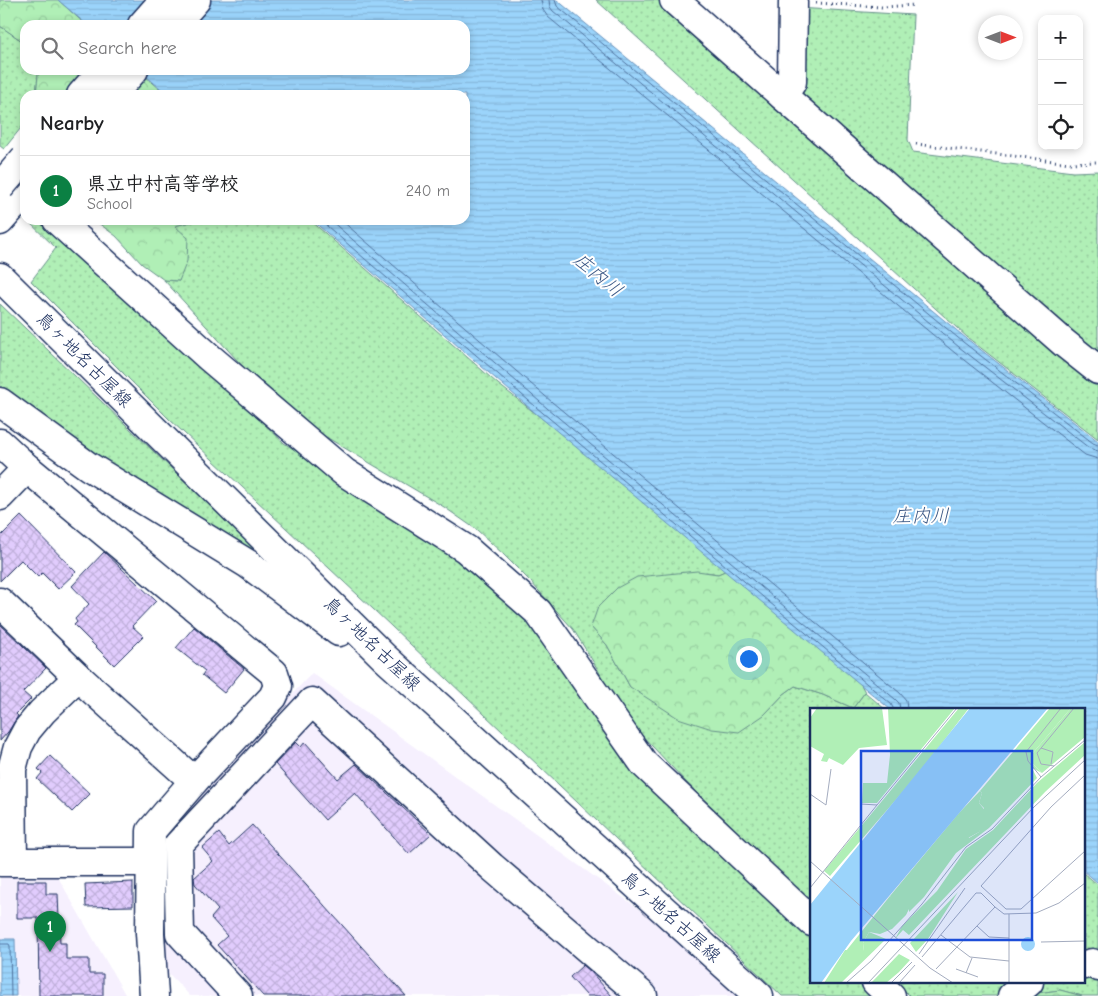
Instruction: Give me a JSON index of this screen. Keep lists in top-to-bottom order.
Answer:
{
  "streets": {
    "main road": ["鳥ヶ地名古屋線"]
  },
  "water": ["庄内川"],
  "north": "right",
  "page": {
    "map_buttons": ["+", "−"],
    "search": "Search here",
    "heading": "Nearby",
    "list": [
      {
        "mark": "1",
        "name": "県立中村高等学校",
        "note": "School",
        "value": "240 m"
      }
    ],
    "pins": "1"
  }
}
